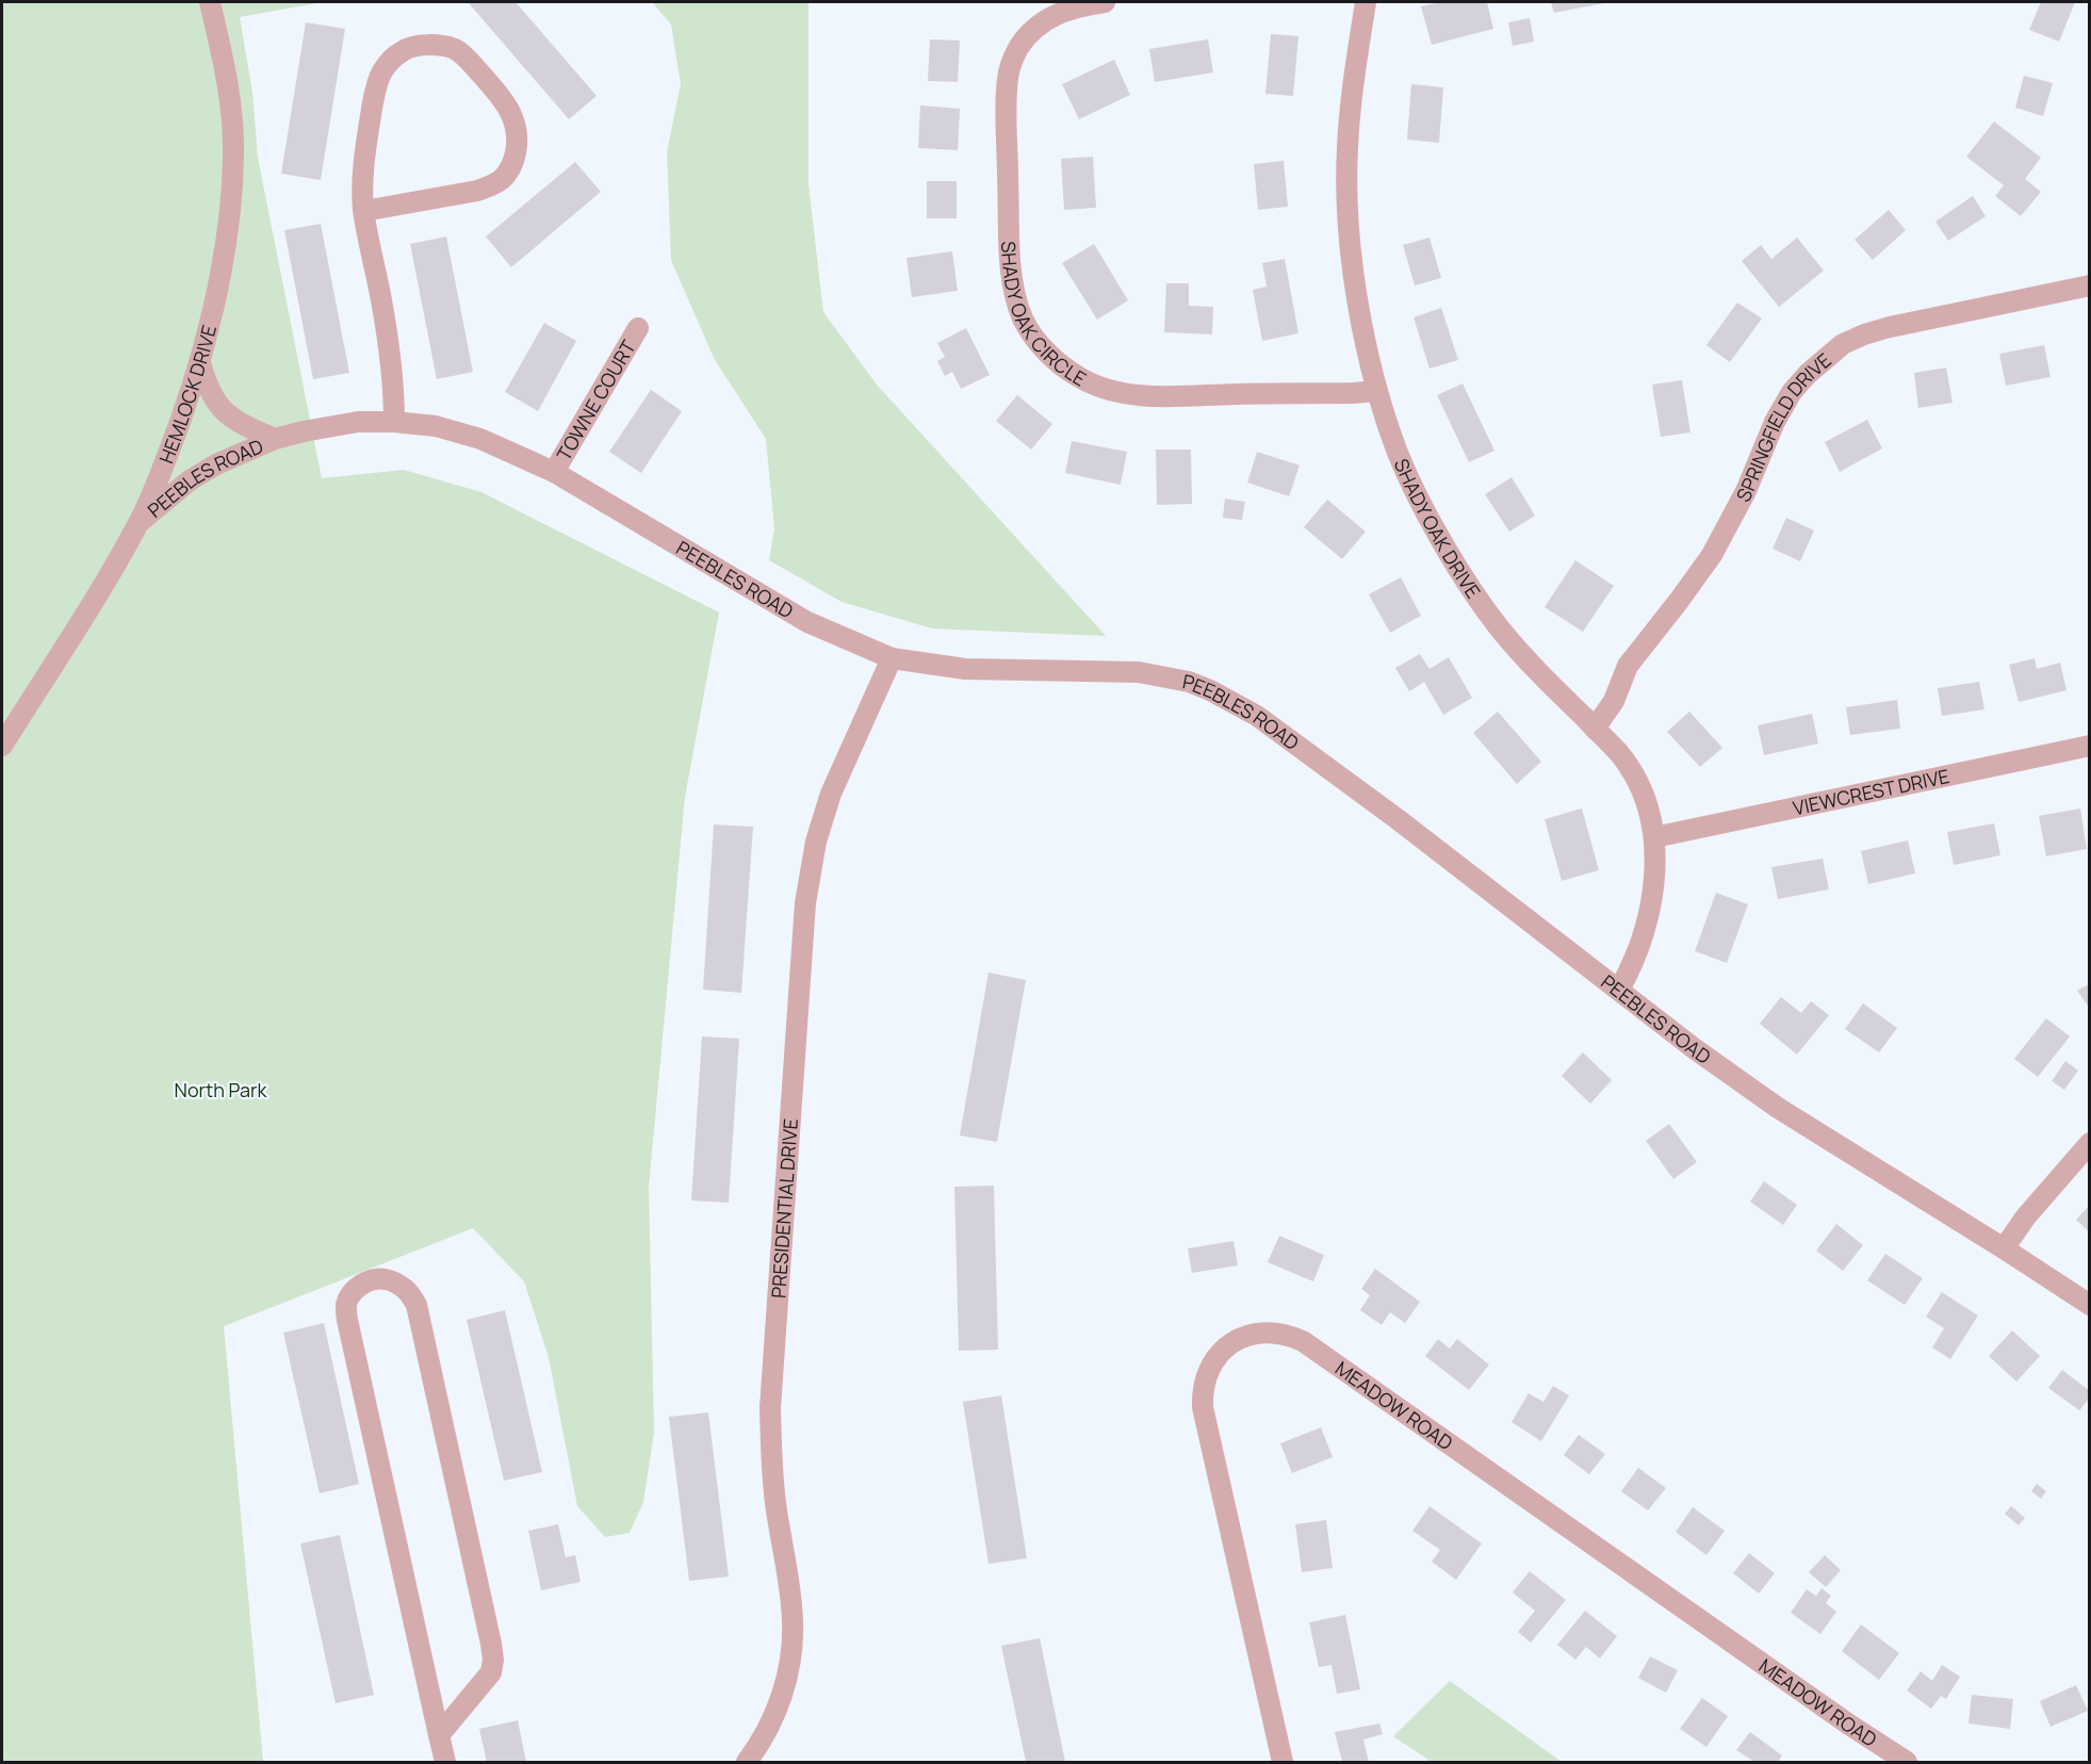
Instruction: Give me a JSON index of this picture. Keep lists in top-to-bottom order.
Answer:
{
  "streets": {
    "street": [
      "SHADY OAK CIRCLE",
      "HEMLOCK DRIVE",
      "TOWNE COURT",
      "SPRINGFIELD DRIVE",
      "PEEBLES ROAD",
      "SHADY OAK DRIVE",
      "VIEWCREST DRIVE",
      "PRESIDENTIAL DRIVE",
      "MEADOW ROAD"
    ]
  },
  "crossings": [
    ["SHADY OAK CIRCLE", "SHADY OAK DRIVE"],
    ["HEMLOCK DRIVE", "PEEBLES ROAD"],
    ["TOWNE COURT", "PEEBLES ROAD"],
    ["SPRINGFIELD DRIVE", "SHADY OAK DRIVE"],
    ["PEEBLES ROAD", "SHADY OAK DRIVE"],
    ["PEEBLES ROAD", "PRESIDENTIAL DRIVE"],
    ["SHADY OAK DRIVE", "VIEWCREST DRIVE"]
  ],
  "parks": ["North Park"]
}
